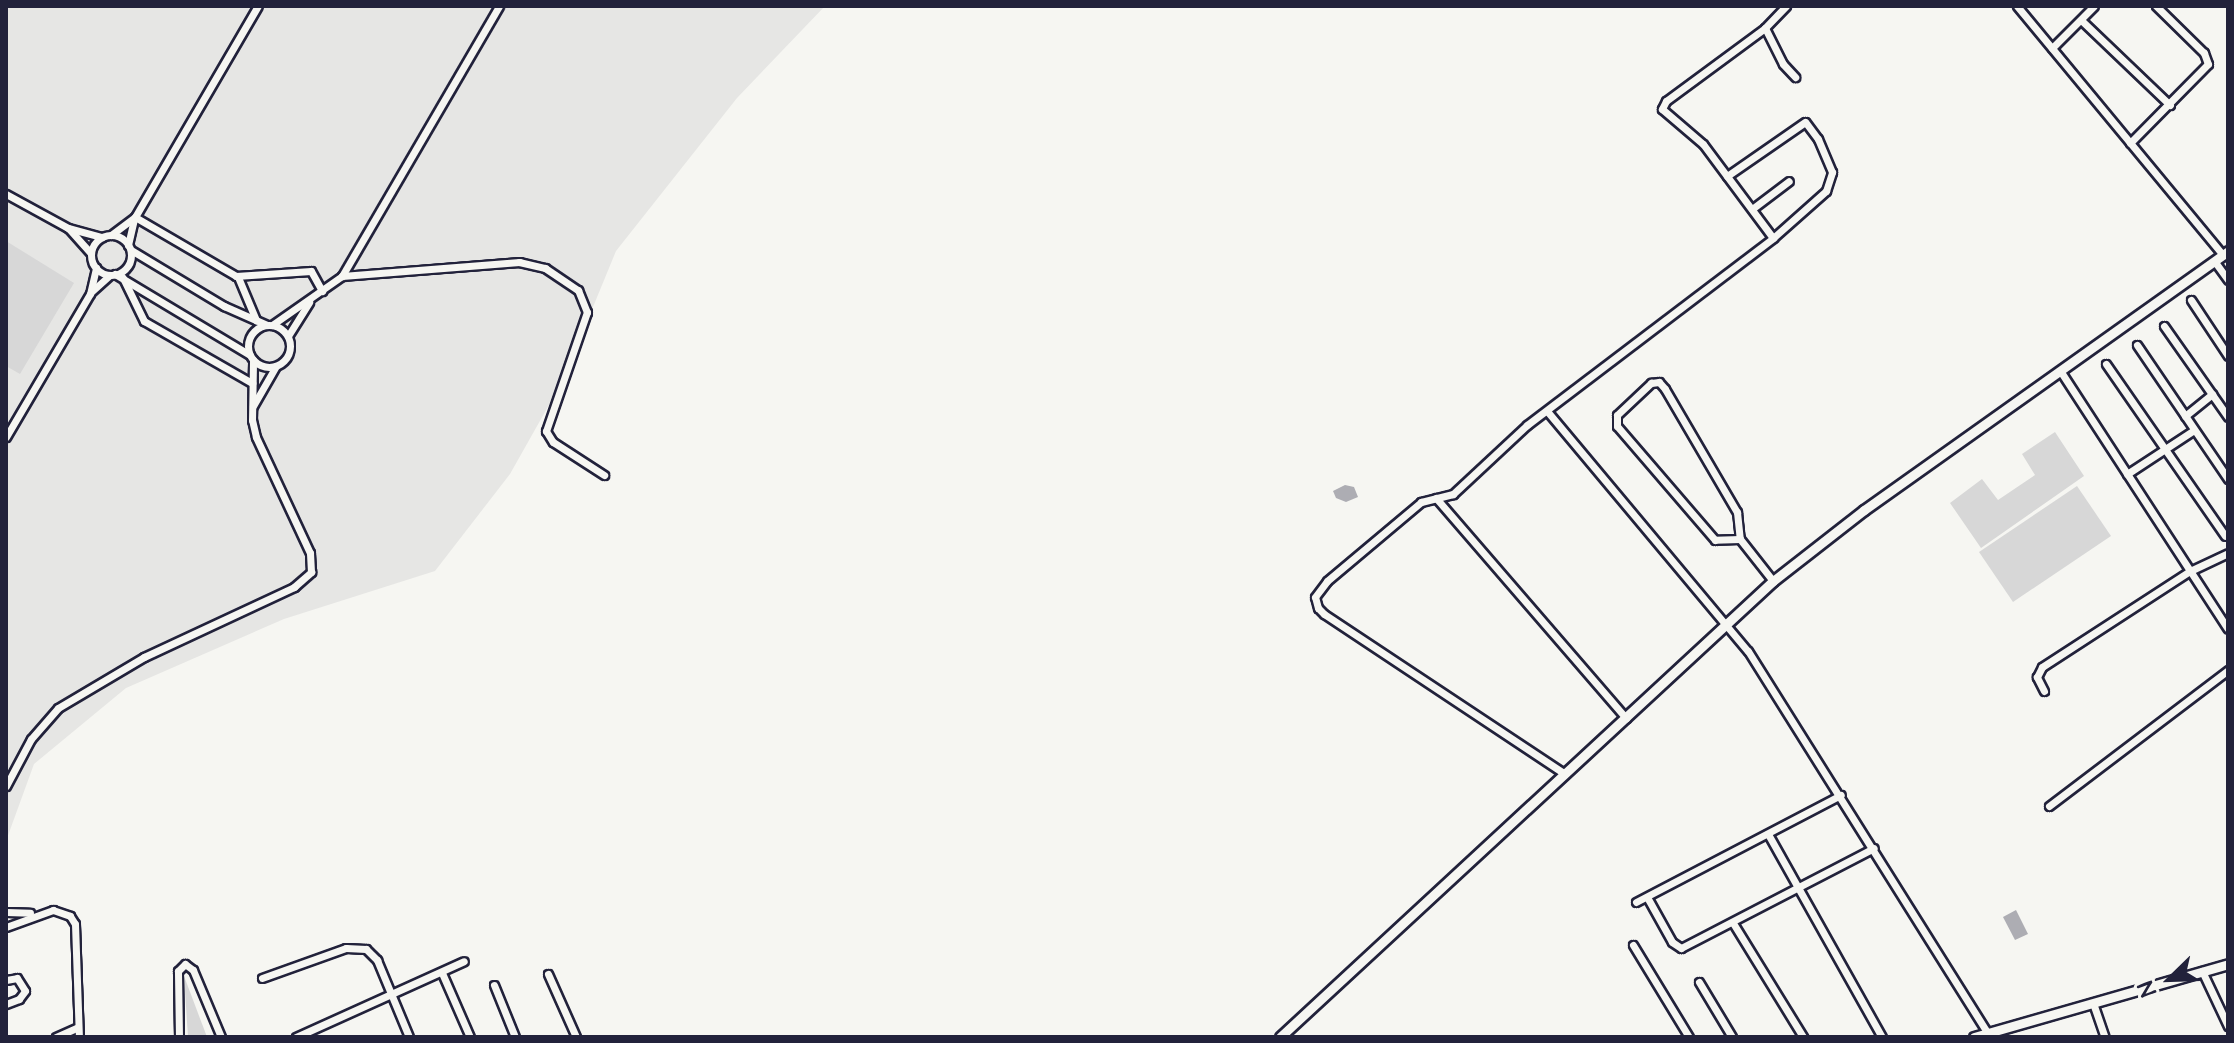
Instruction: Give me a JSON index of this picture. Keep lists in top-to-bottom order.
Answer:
{
  "north": "bottom left"
}
